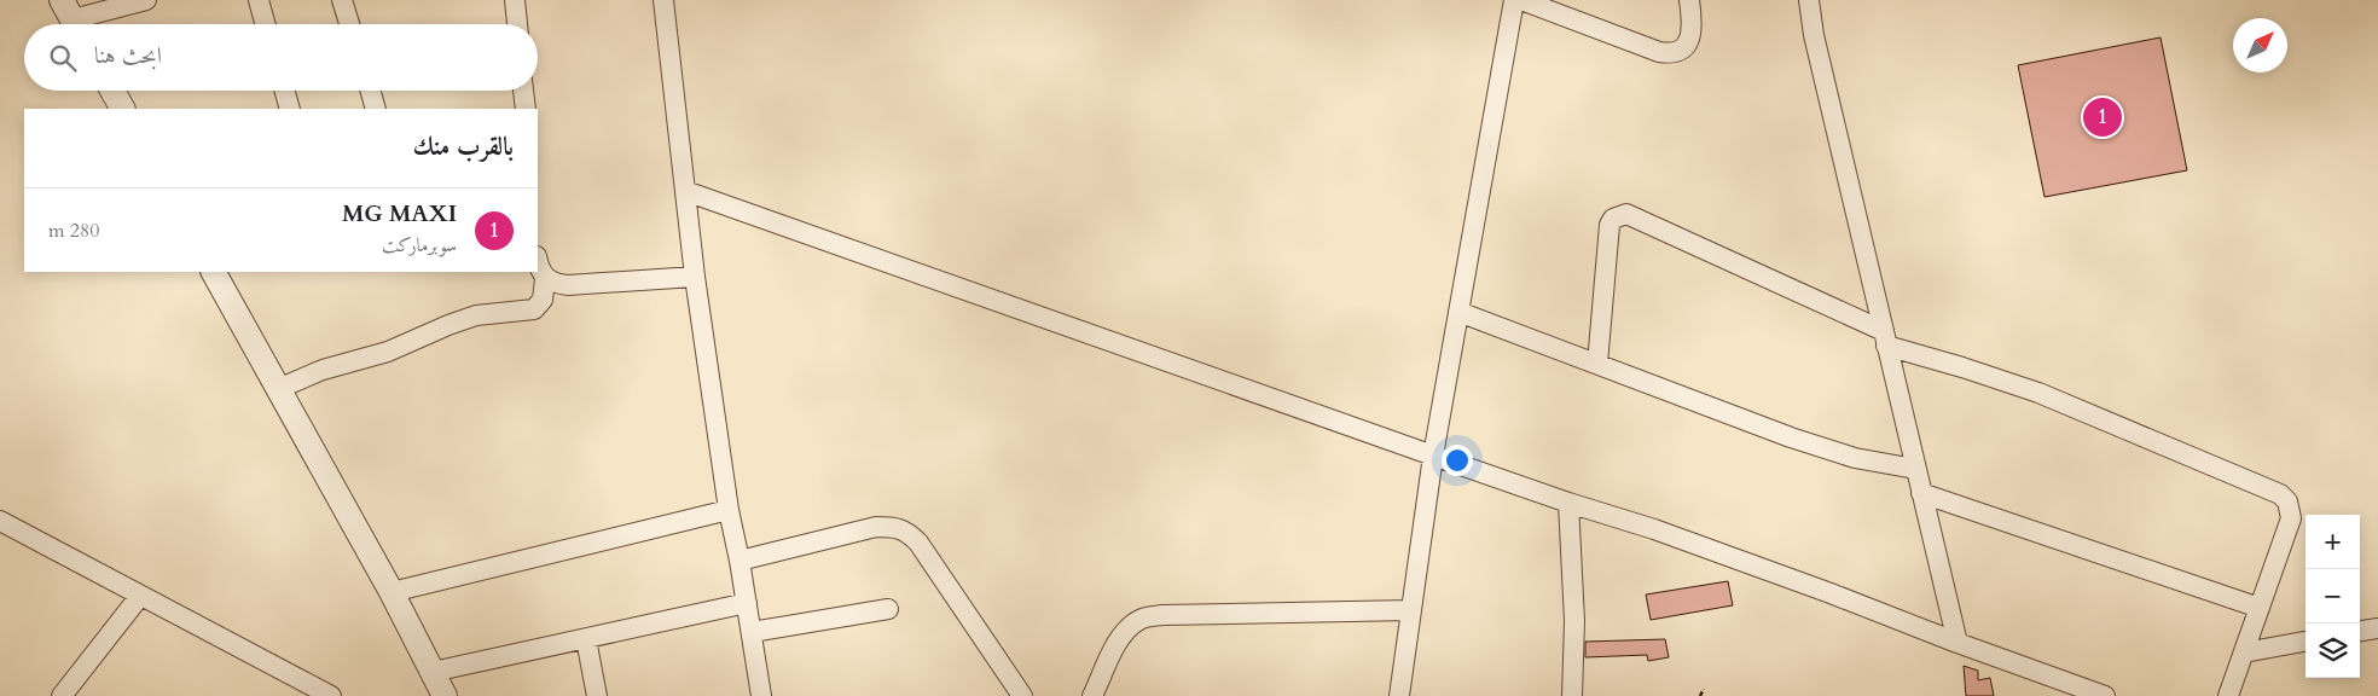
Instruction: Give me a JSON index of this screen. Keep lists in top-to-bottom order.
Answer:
{
  "north": "top right",
  "page": {
    "search": "ابحث هنا",
    "pins": "1",
    "heading": "بالقرب منك",
    "list": [
      {
        "mark": "1",
        "name": "MG MAXI",
        "note": "سوبرماركت",
        "value": "280 m"
      }
    ],
    "map_buttons": ["+", "−"]
  }
}
